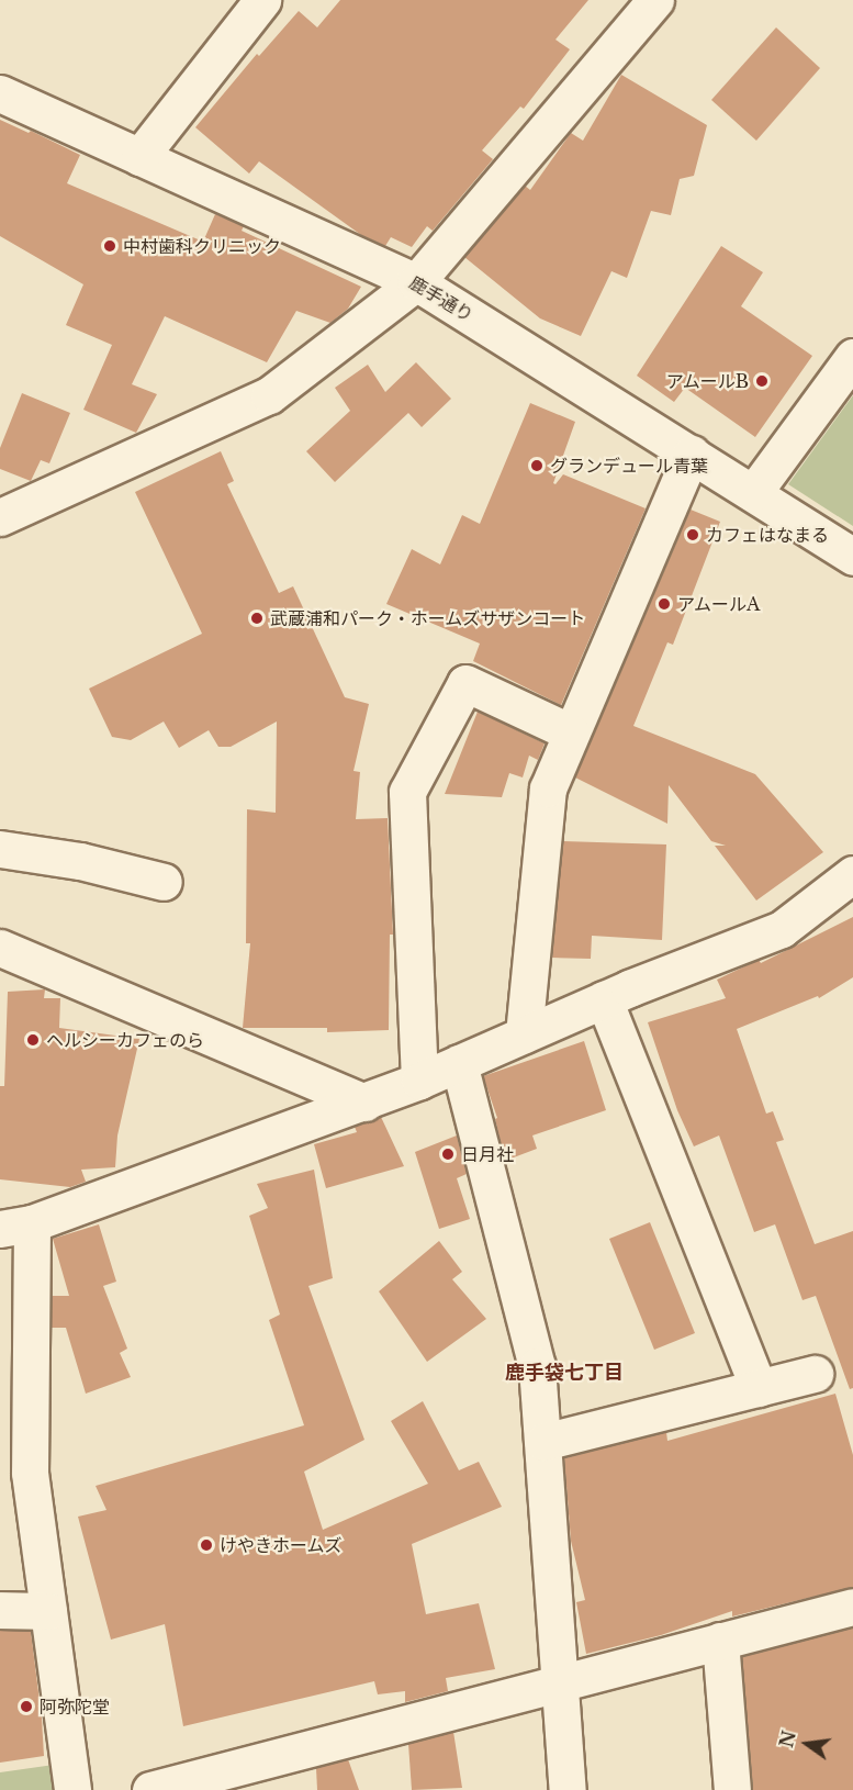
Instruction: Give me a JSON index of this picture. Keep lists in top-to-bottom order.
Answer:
{
  "streets": {
    "street": ["鹿手通り"]
  },
  "districts": ["鹿手袋七丁目"],
  "places": [
    "中村歯科クリニック",
    "アムールB",
    "グランデュール青葉",
    "カフェはなまる",
    "アムールA",
    "武蔵浦和パーク・ホームズサザンコート",
    "ヘルシーカフェのら",
    "日月社",
    "けやきホームズ",
    "阿弥陀堂"
  ],
  "north": "left"
}
